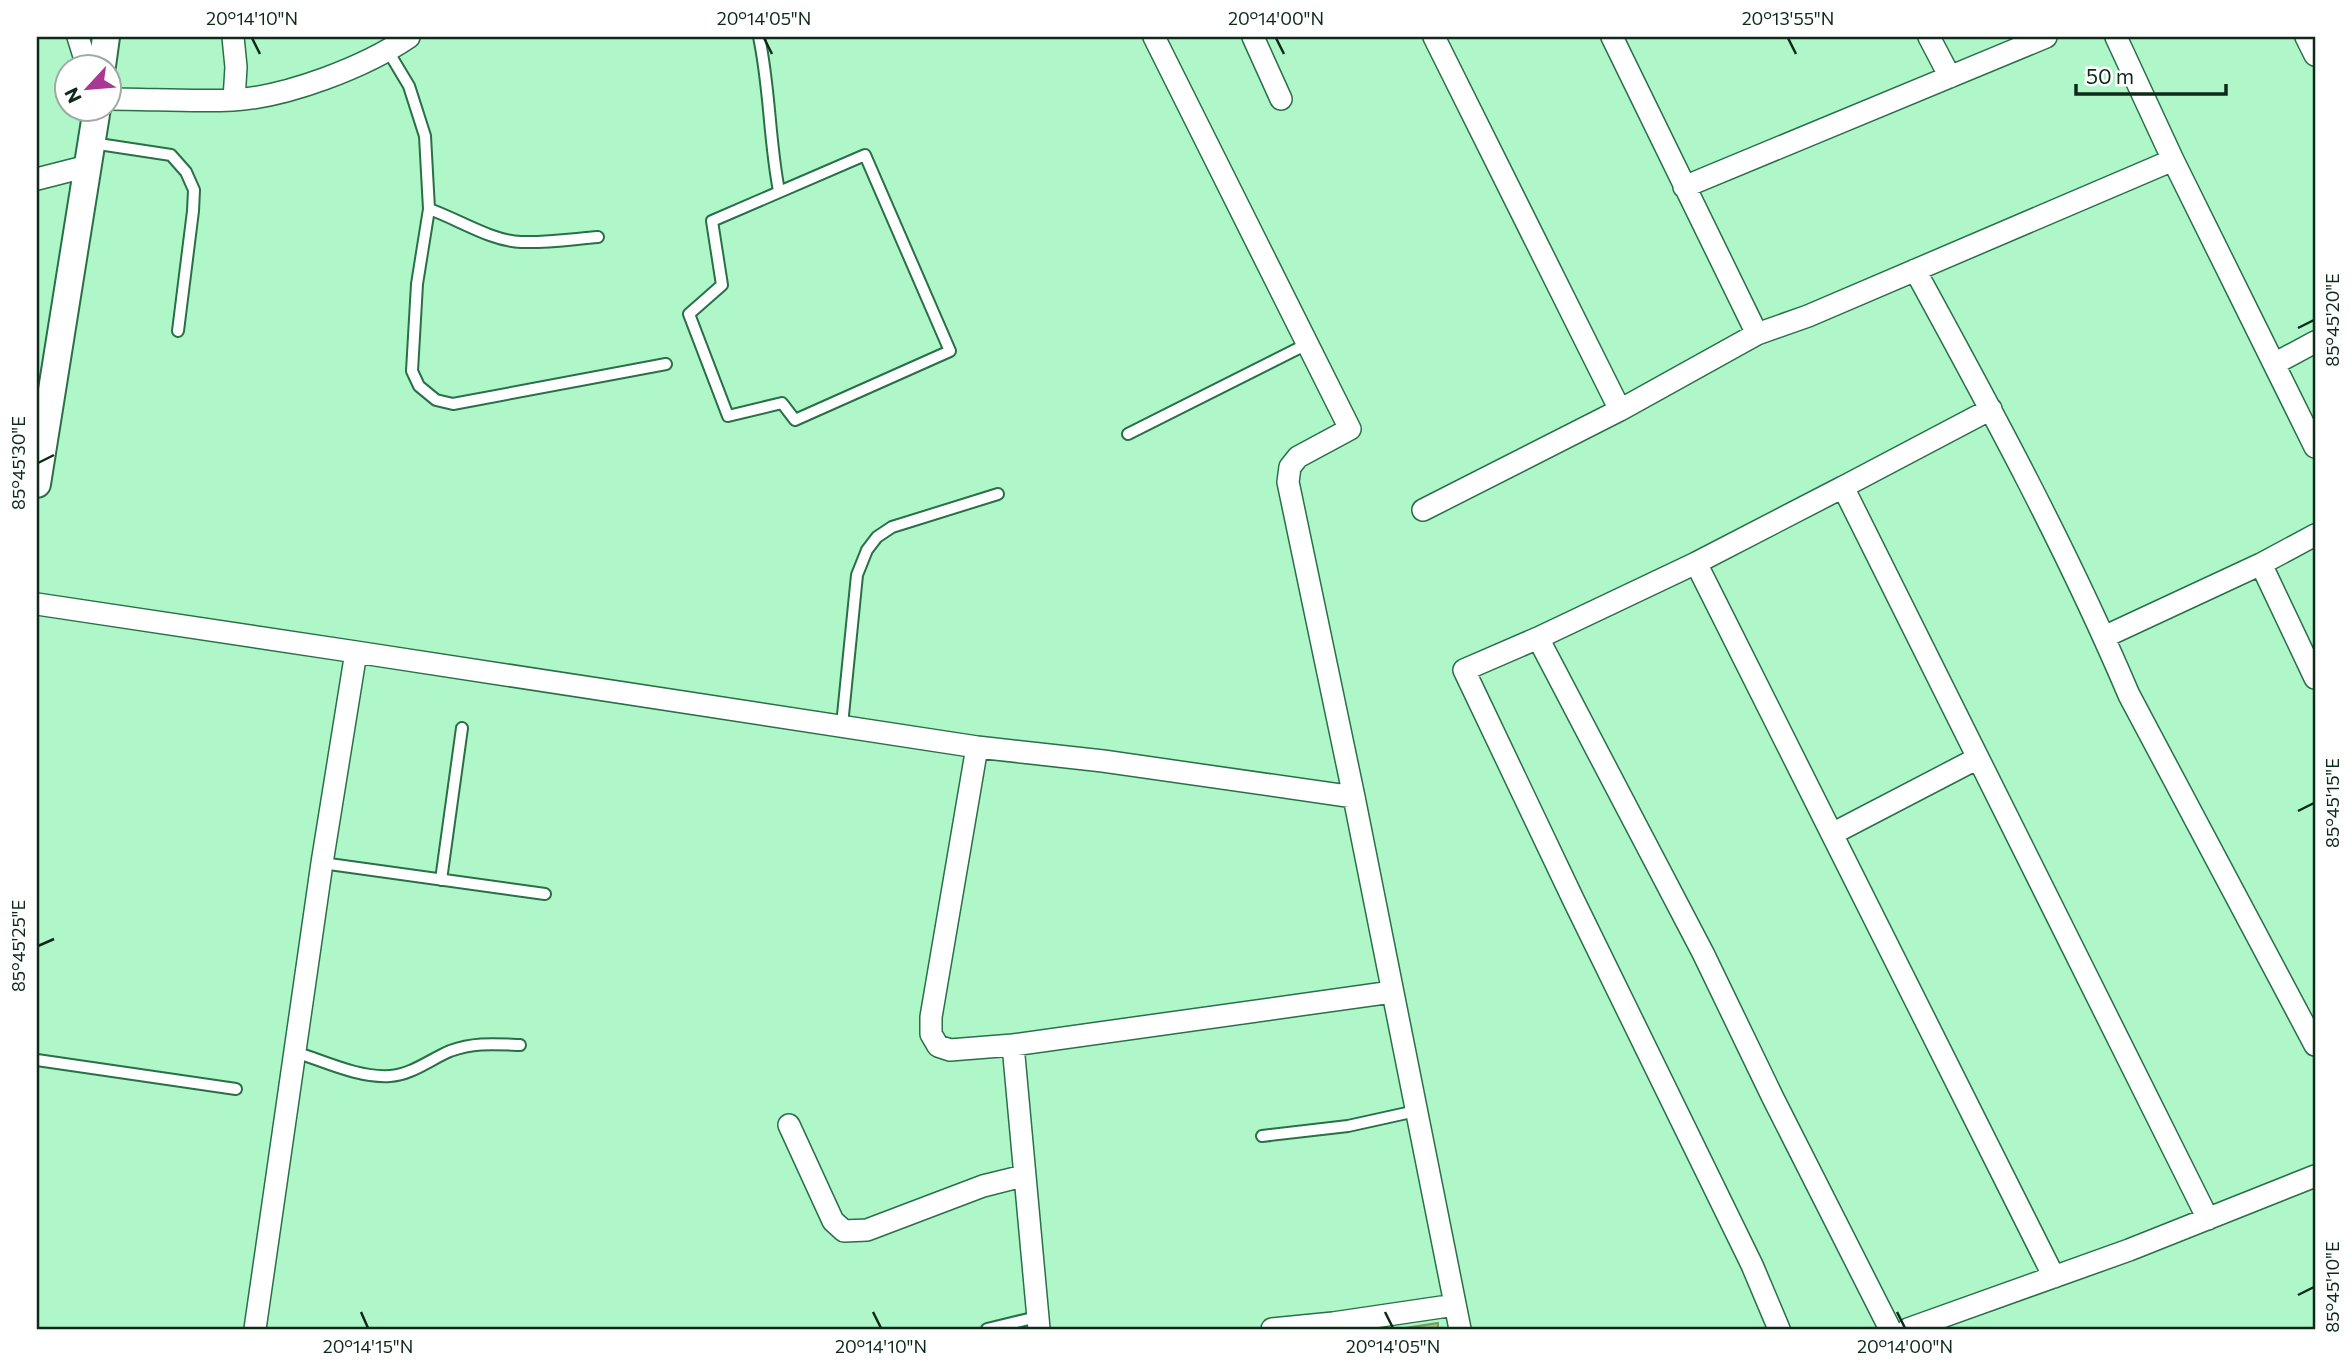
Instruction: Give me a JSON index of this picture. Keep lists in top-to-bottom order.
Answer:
{
  "scale_bar": "50 m",
  "north": "bottom left",
  "coordinates": [
    "20°14'10\"N",
    "20°14'05\"N",
    "20°14'00\"N",
    "20°13'55\"N",
    "85°45'20\"E",
    "85°45'30\"E",
    "85°45'15\"E",
    "85°45'25\"E",
    "85°45'10\"E",
    "20°14'15\"N"
  ]
}
